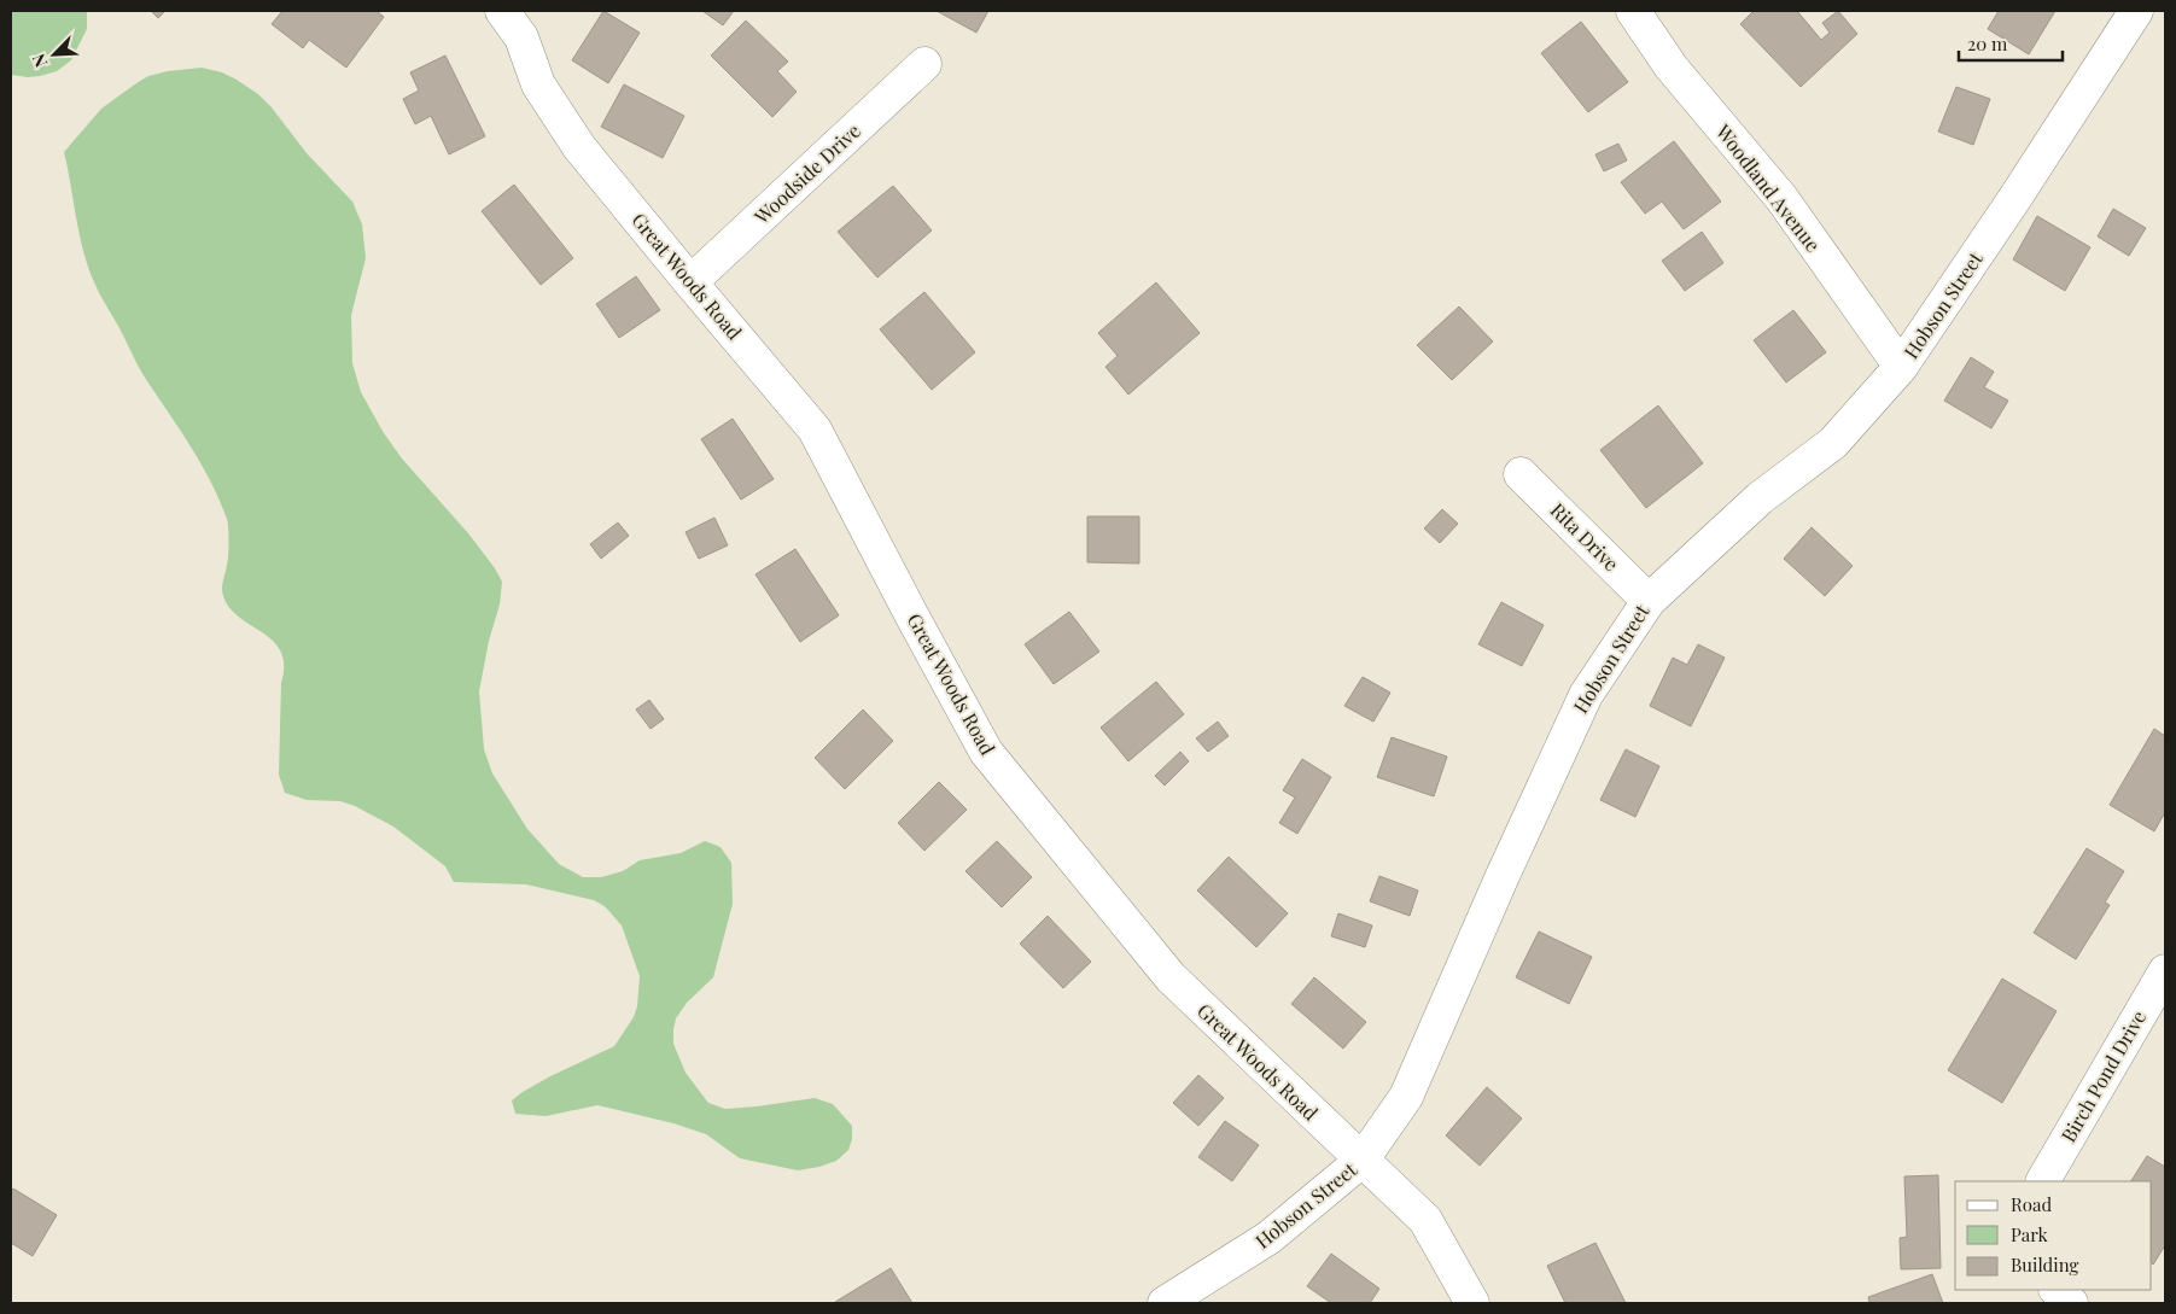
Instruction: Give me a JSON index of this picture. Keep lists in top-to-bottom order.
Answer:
{
  "streets": {
    "street": [
      "Woodside Drive",
      "Woodland Avenue",
      "Great Woods Road",
      "Hobson Street",
      "Rita Drive",
      "Birch Pond Drive"
    ]
  },
  "crossings": [
    ["Woodside Drive", "Great Woods Road"],
    ["Woodland Avenue", "Hobson Street"],
    ["Great Woods Road", "Hobson Street"],
    ["Hobson Street", "Rita Drive"]
  ],
  "legend": ["Road", "Park", "Building"],
  "scale_bar": "20 m",
  "north": "bottom left"
}
